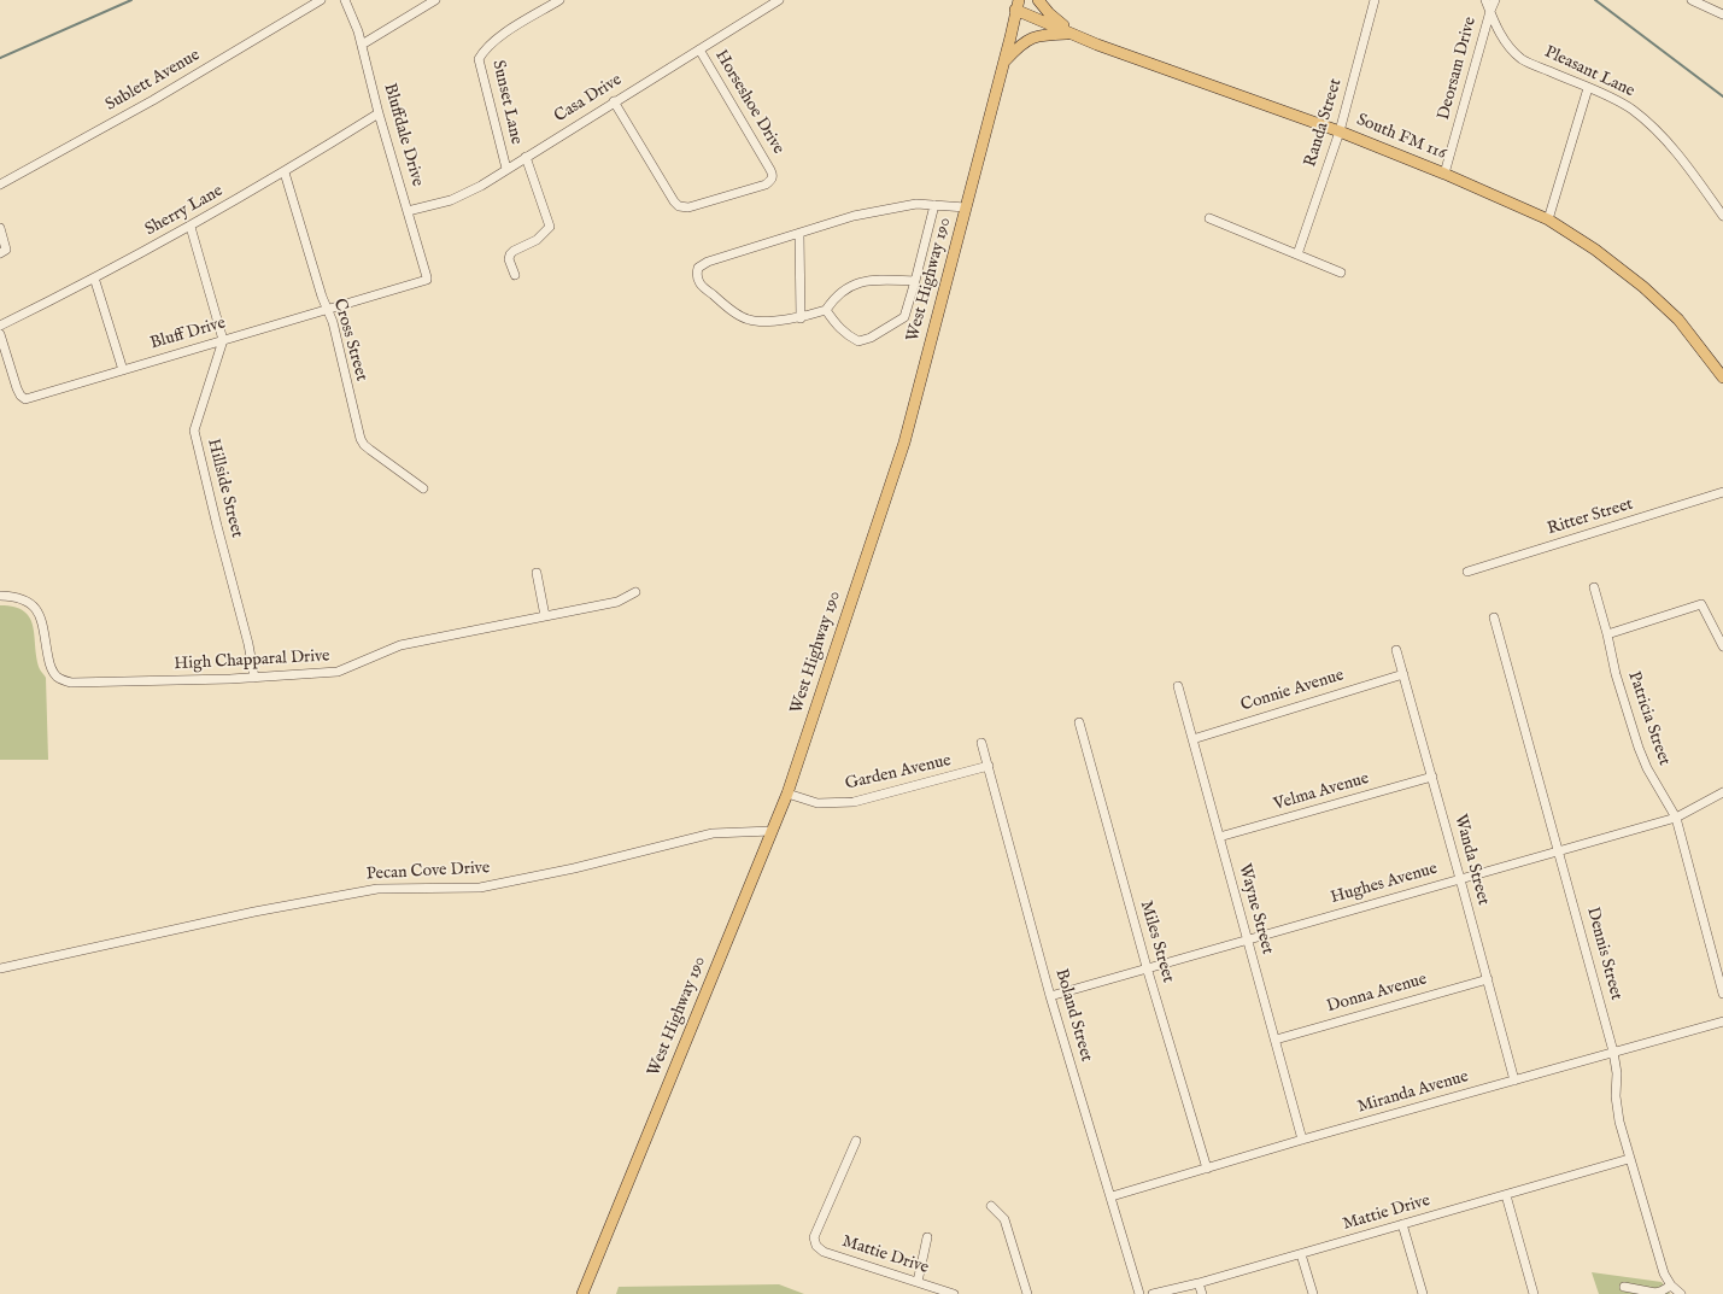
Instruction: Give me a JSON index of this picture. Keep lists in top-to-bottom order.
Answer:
{
  "streets": {
    "main road": ["South FM 116", "West Highway 190"],
    "street": [
      "Deorsam Drive",
      "Pleasant Lane",
      "Sublett Avenue",
      "Casa Drive",
      "Sunset Lane",
      "Horseshoe Drive",
      "Randa Street",
      "Bluffdale Drive",
      "Sherry Lane",
      "Bluff Drive",
      "Cross Street",
      "Hillside Street",
      "Ritter Street",
      "High Chapparal Drive",
      "Connie Avenue",
      "Patricia Street",
      "Garden Avenue",
      "Velma Avenue",
      "Wanda Street",
      "Pecan Cove Drive",
      "Hughes Avenue",
      "Wayne Street",
      "Miles Street",
      "Dennis Street",
      "Donna Avenue",
      "Boland Street",
      "Miranda Avenue",
      "Mattie Drive"
    ]
  },
  "crossings": [
    ["Deorsam Drive", "Pleasant Lane"],
    ["Deorsam Drive", "South FM 116"],
    ["Casa Drive", "Sunset Lane"],
    ["Casa Drive", "Horseshoe Drive"],
    ["Casa Drive", "Bluffdale Drive"],
    ["Randa Street", "South FM 116"],
    ["Bluffdale Drive", "Sherry Lane"],
    ["Bluffdale Drive", "Bluff Drive"],
    ["South FM 116", "West Highway 190"],
    ["Sherry Lane", "Cross Street"],
    ["West Highway 190", "Garden Avenue"],
    ["West Highway 190", "Pecan Cove Drive"],
    ["Bluff Drive", "Cross Street"],
    ["Bluff Drive", "Hillside Street"],
    ["Hillside Street", "High Chapparal Drive"],
    ["Connie Avenue", "Wanda Street"],
    ["Connie Avenue", "Wayne Street"],
    ["Patricia Street", "Hughes Avenue"],
    ["Garden Avenue", "Boland Street"],
    ["Velma Avenue", "Wanda Street"],
    ["Velma Avenue", "Wayne Street"],
    ["Wanda Street", "Hughes Avenue"],
    ["Wanda Street", "Donna Avenue"],
    ["Wanda Street", "Miranda Avenue"],
    ["Hughes Avenue", "Wayne Street"],
    ["Hughes Avenue", "Miles Street"],
    ["Hughes Avenue", "Dennis Street"],
    ["Hughes Avenue", "Boland Street"],
    ["Wayne Street", "Donna Avenue"],
    ["Wayne Street", "Miranda Avenue"],
    ["Miles Street", "Miranda Avenue"],
    ["Dennis Street", "Miranda Avenue"],
    ["Dennis Street", "Mattie Drive"],
    ["Boland Street", "Miranda Avenue"]
  ]
}
